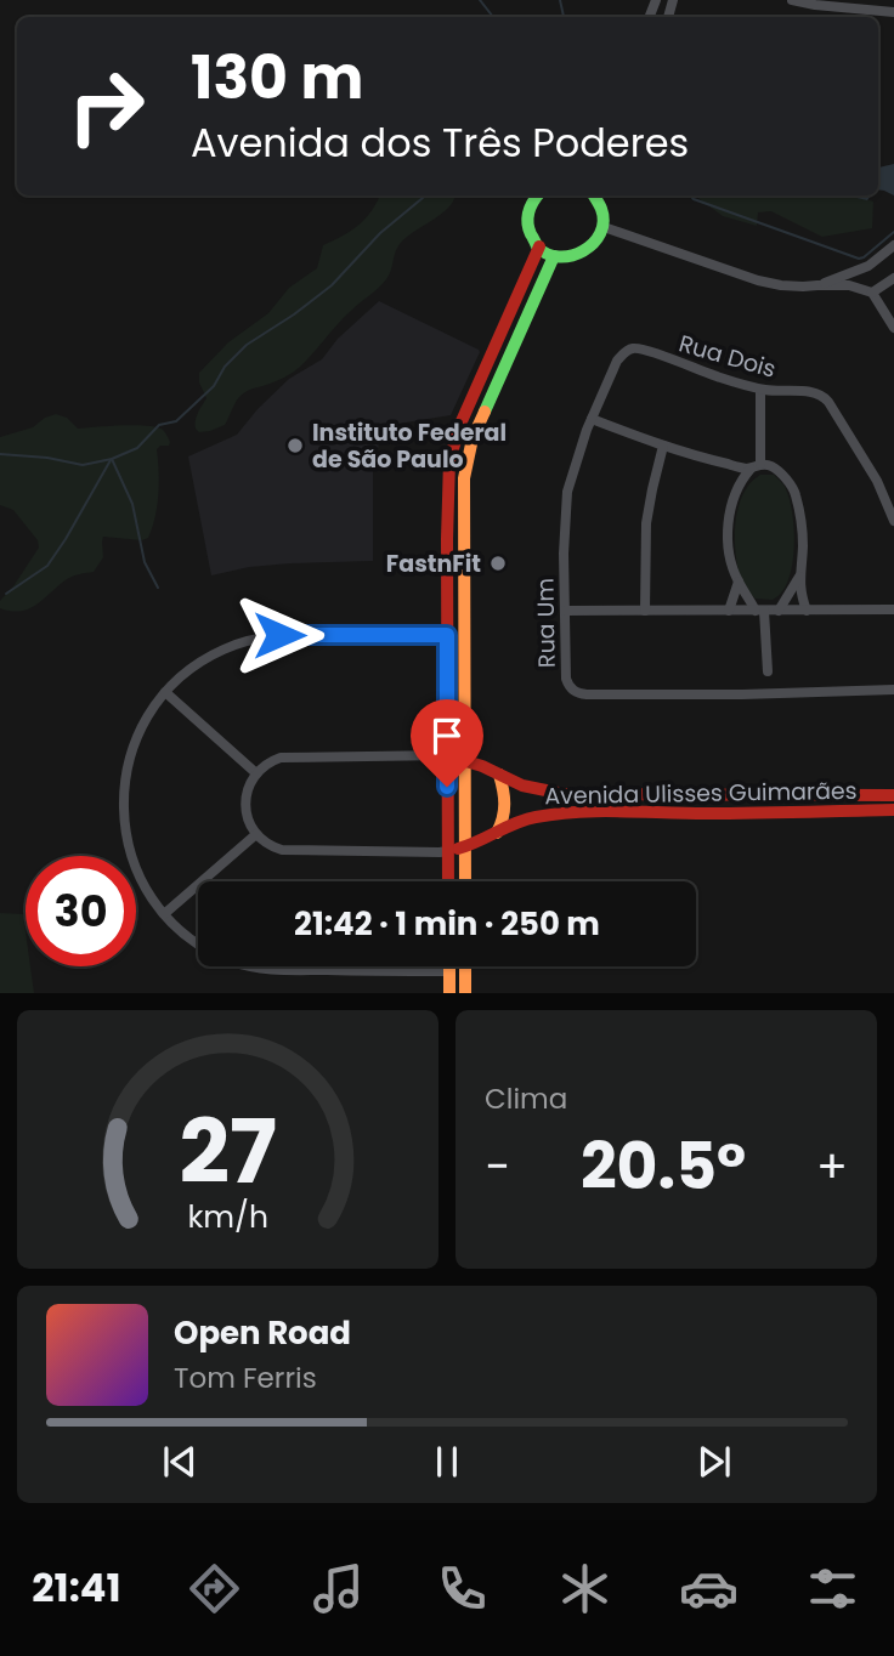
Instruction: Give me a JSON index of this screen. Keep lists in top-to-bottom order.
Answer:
{
  "streets": {
    "street": ["Rua Dois", "Rua Um", "Avenida Ulisses Guimarães"]
  },
  "crossings": [
    ["Rua Dois", "Rua Um"]
  ],
  "places": ["Instituto Federal de São Paulo", "FastnFit"],
  "page": {
    "turn": ["130 m", "Avenida dos Três Poderes"],
    "limit": "30",
    "trip": "21:42 · 1 min · 250 m",
    "tile": "Clima",
    "heat": ["−", "20.5°", "+"],
    "song": ["Open Road", "Tom Ferris"],
    "tabs": "21:41",
    "gauge": ["27", "km/h"]
  }
}
